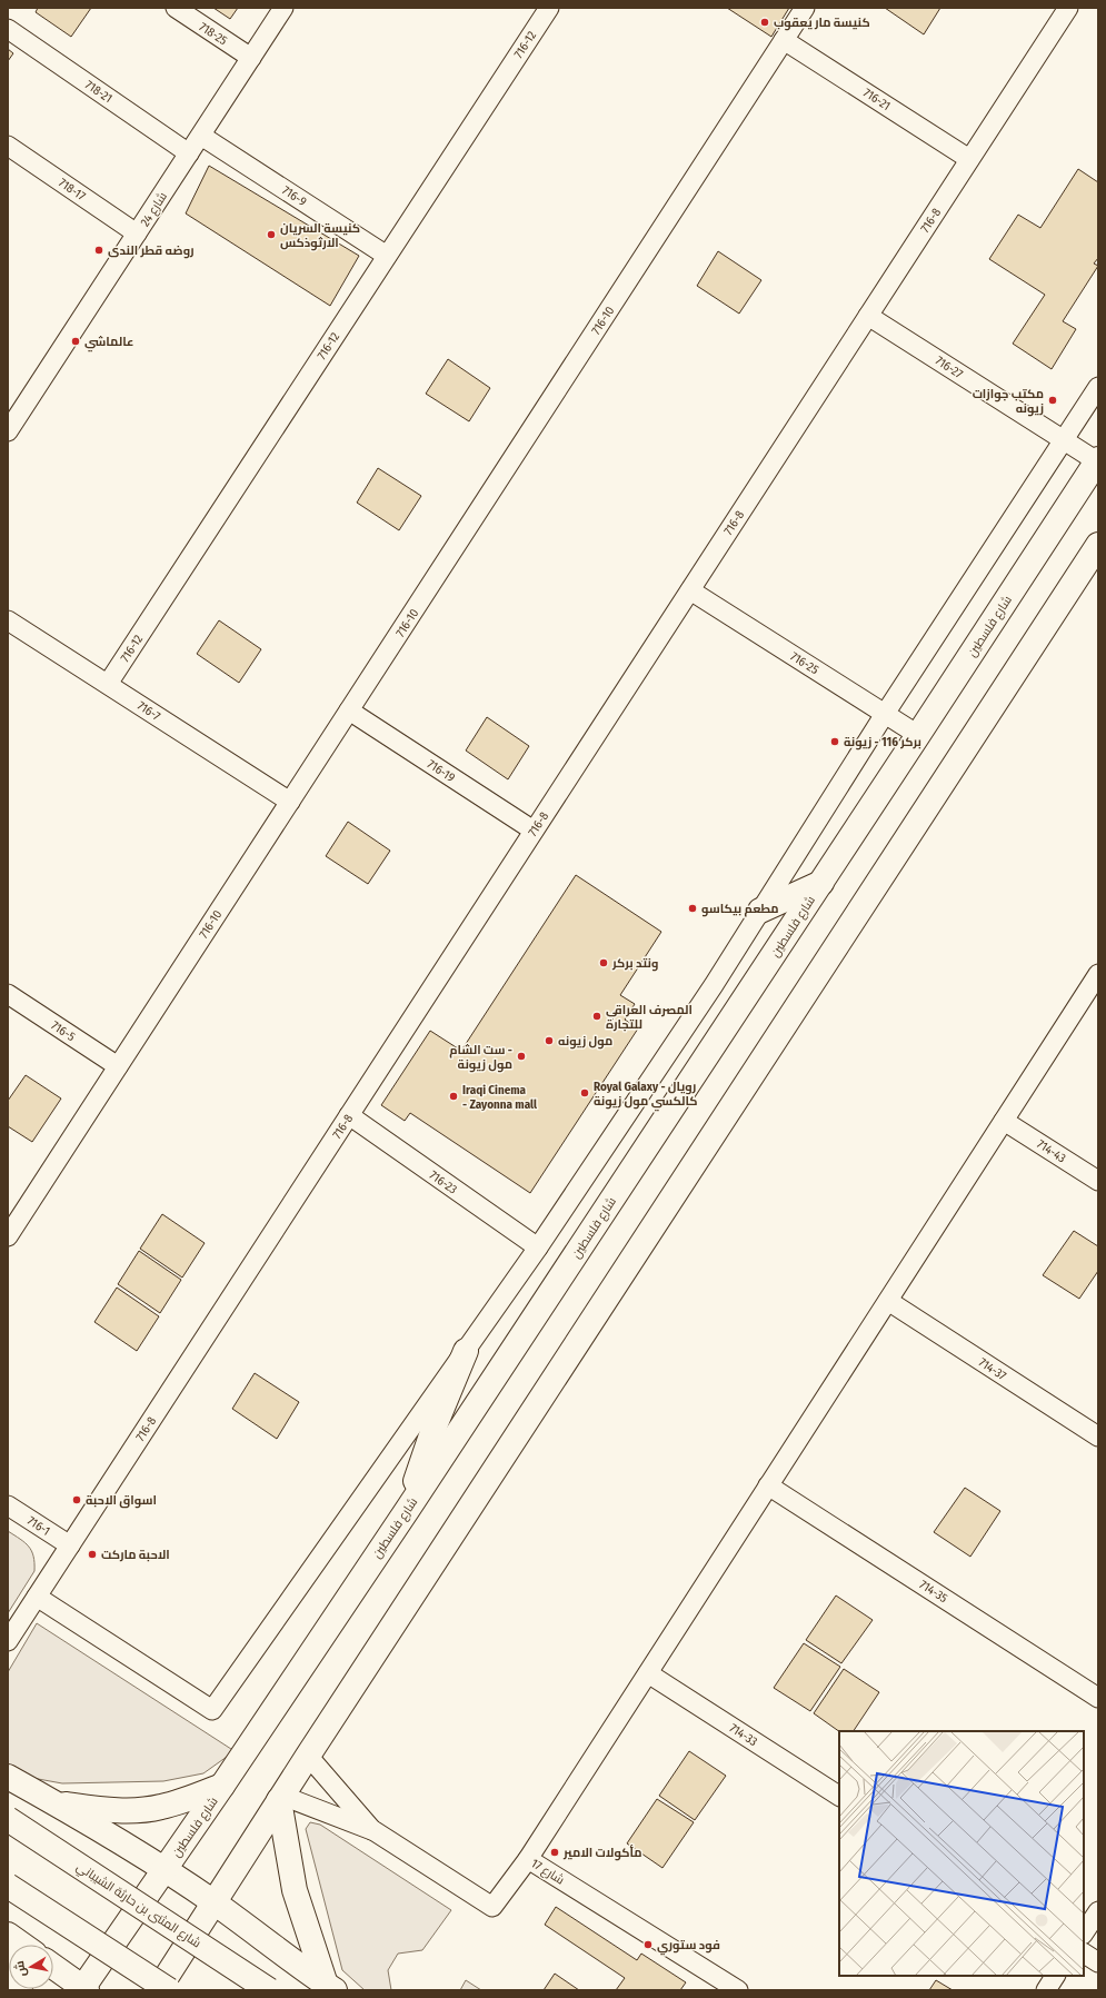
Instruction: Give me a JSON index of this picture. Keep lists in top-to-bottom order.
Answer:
{
  "streets": {
    "main road": ["شارع فلسطين", "شارع المثنى بن حارثة الشيباني"],
    "street": [
      "718-25",
      "716-12",
      "718-21",
      "716-21",
      "718-17",
      "716-9",
      "شارع 24",
      "716-8",
      "716-10",
      "716-27",
      "716-25",
      "716-7",
      "716-19",
      "716-5",
      "714-43",
      "716-23",
      "714-37",
      "716-1",
      "714-35",
      "714-33",
      "شارع 17"
    ]
  },
  "crossings": [
    ["718-25", "شارع 24"],
    ["716-12", "716-9"],
    ["716-12", "716-7"],
    ["718-21", "شارع 24"],
    ["716-21", "716-8"],
    ["716-21", "716-10"],
    ["718-17", "شارع 24"],
    ["716-9", "شارع 24"],
    ["716-8", "716-27"],
    ["716-8", "716-25"],
    ["716-8", "716-19"],
    ["716-8", "716-23"],
    ["716-8", "716-1"],
    ["716-10", "716-7"],
    ["716-10", "716-19"],
    ["716-10", "716-5"],
    ["716-27", "شارع فلسطين"],
    ["شارع فلسطين", "716-25"]
  ],
  "places": [
    "كنيسة مار يعقوب",
    "كنيسة السريان الارثوذكس",
    "روضه قطر الندى",
    "عالماشي",
    "مكتب جوازات زيونه",
    "بركر 116 - زيونة",
    "مطعم بيكاسو",
    "ونتد بركر",
    "المصرف العراقي للتجارة",
    "مول زيونه",
    "ست الشام - مول زيونة",
    "Royal Galaxy - رويال كالكسي مول زيونة",
    "Iraqi Cinema - Zayonna mall",
    "اسواق الاحبة",
    "الاحبة ماركت",
    "مأكولات الامير",
    "فود ستوري"
  ],
  "north": "left"
}
